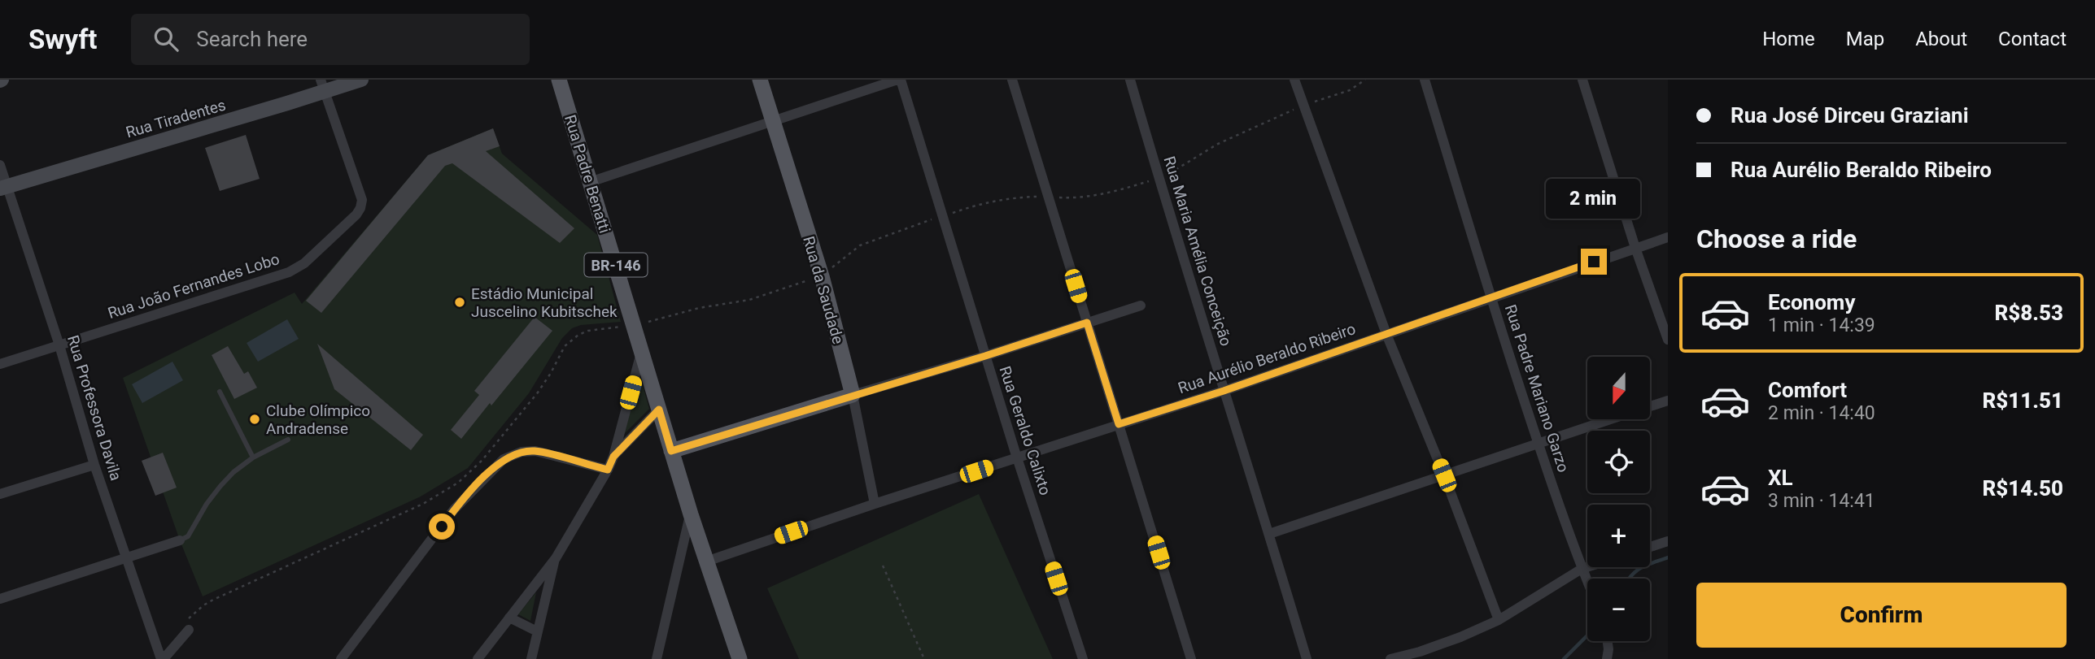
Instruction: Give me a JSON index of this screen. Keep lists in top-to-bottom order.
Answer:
{
  "streets": {
    "main road": [
      "Rua Tiradentes",
      "Rua Padre Benatti",
      "BR-146",
      "Rua da Saudade"
    ],
    "street": [
      "Rua Maria Amélia Conceição",
      "Rua João Fernandes Lobo",
      "Rua Aurélio Beraldo Ribeiro",
      "Rua Padre Mariano Garzo",
      "Rua Professora Davila",
      "Rua Geraldo Calixto"
    ]
  },
  "crossings": [
    ["Rua Tiradentes", "Rua João Fernandes Lobo"],
    ["Rua Tiradentes", "Rua Professora Davila"],
    ["Rua Padre Benatti", "BR-146"],
    ["Rua Padre Benatti", "Rua Aurélio Beraldo Ribeiro"],
    ["Rua Maria Amélia Conceição", "Rua Aurélio Beraldo Ribeiro"],
    ["BR-146", "Rua Aurélio Beraldo Ribeiro"],
    ["Rua João Fernandes Lobo", "Rua Professora Davila"],
    ["Rua da Saudade", "Rua Aurélio Beraldo Ribeiro"],
    ["Rua Aurélio Beraldo Ribeiro", "Rua Padre Mariano Garzo"],
    ["Rua Aurélio Beraldo Ribeiro", "Rua Geraldo Calixto"]
  ],
  "places": ["Estádio Municipal Juscelino Kubitschek", "Clube Olímpico Andradense"],
  "north": "bottom",
  "page": {
    "header": "Swyft",
    "search": "Search here",
    "nav": [
      "Home",
      "Map",
      "About",
      "Contact"
    ],
    "banner": ["Rua José Dirceu Graziani", "Rua Aurélio Beraldo Ribeiro"],
    "bubble": "2 min",
    "heading": "Choose a ride",
    "list": [
      {
        "name": "Economy",
        "note": "1 min · 14:39",
        "value": "R$8.53"
      },
      {
        "name": "Comfort",
        "note": "2 min · 14:40",
        "value": "R$11.51"
      },
      {
        "name": "XL",
        "note": "3 min · 14:41",
        "value": "R$14.50"
      }
    ],
    "map_buttons": ["+", "−"],
    "buttons": "Confirm"
  }
}
